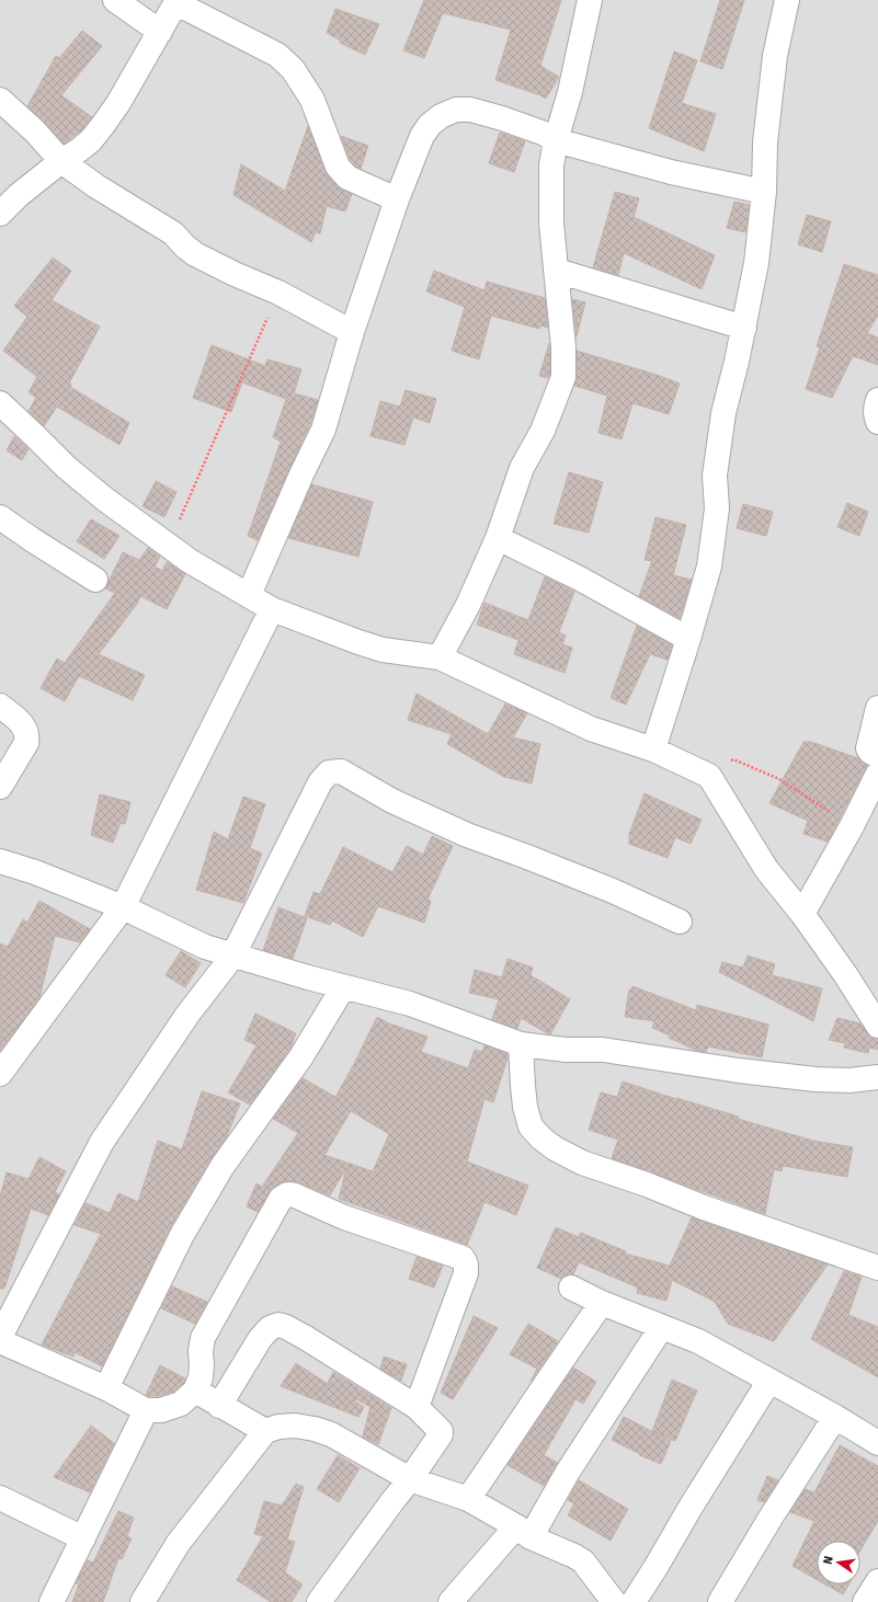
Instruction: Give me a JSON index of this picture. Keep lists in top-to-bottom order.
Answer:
{
  "north": "left"
}
